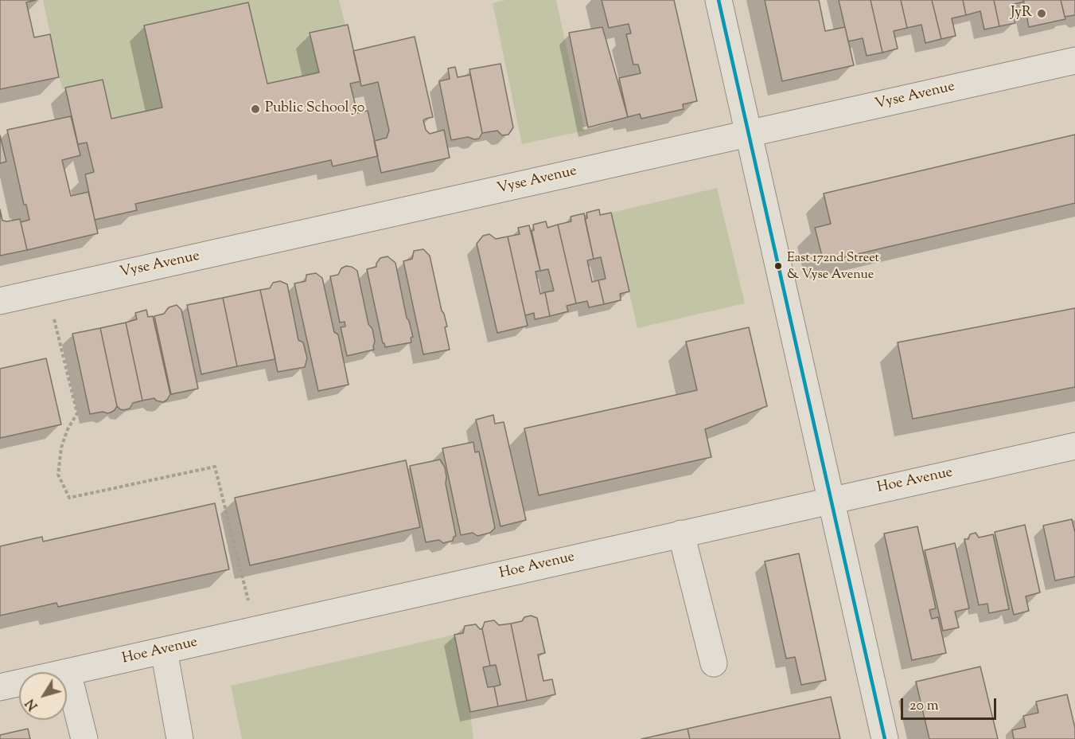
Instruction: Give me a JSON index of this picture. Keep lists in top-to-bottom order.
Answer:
{
  "streets": {
    "street": ["Vyse Avenue", "Hoe Avenue"]
  },
  "places": ["JyR", "Public School 50", "East 172nd Street & Vyse Avenue"],
  "scale_bar": "20 m",
  "north": "bottom left"
}
